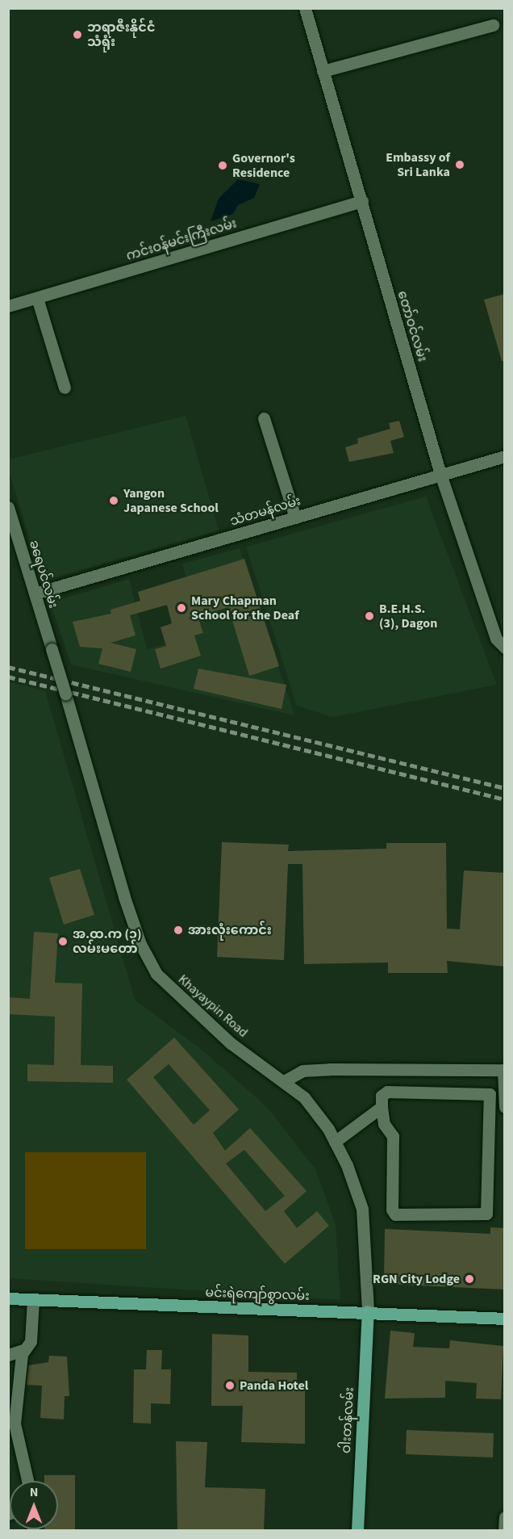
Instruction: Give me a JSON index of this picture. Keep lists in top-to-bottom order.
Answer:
{
  "streets": {
    "main road": ["မင်းရဲကျော်စွာလမ်း", "ဝါးတန်လမ်း"],
    "street": [
      "ကင်းဝန်မင်းကြီးလမ်း",
      "တော်ဝင်လမ်း",
      "သံတမန်လမ်း",
      "ခရေပင်လမ်း",
      "Khayaypin Road"
    ]
  },
  "crossings": [
    ["ကင်းဝန်မင်းကြီးလမ်း", "တော်ဝင်လမ်း"],
    ["တော်ဝင်လမ်း", "သံတမန်လမ်း"],
    ["သံတမန်လမ်း", "ခရေပင်လမ်း"],
    ["ခရေပင်လမ်း", "Khayaypin Road"],
    ["Khayaypin Road", "မင်းရဲကျော်စွာလမ်း"],
    ["Khayaypin Road", "ဝါးတန်လမ်း"],
    ["မင်းရဲကျော်စွာလမ်း", "ဝါးတန်လမ်း"]
  ],
  "places": [
    "ဘရာဇီးနိုင်ငံ သံရုံး",
    "Embassy of Sri Lanka",
    "Governor's Residence",
    "Yangon Japanese School",
    "Mary Chapman School for the Deaf",
    "B.E.H.S. (3), Dagon",
    "အားလုံးကောင်း",
    "အ.ထ.က (၁) လမ်းမတော်",
    "RGN City Lodge",
    "Panda Hotel"
  ],
  "north": "top"
}
